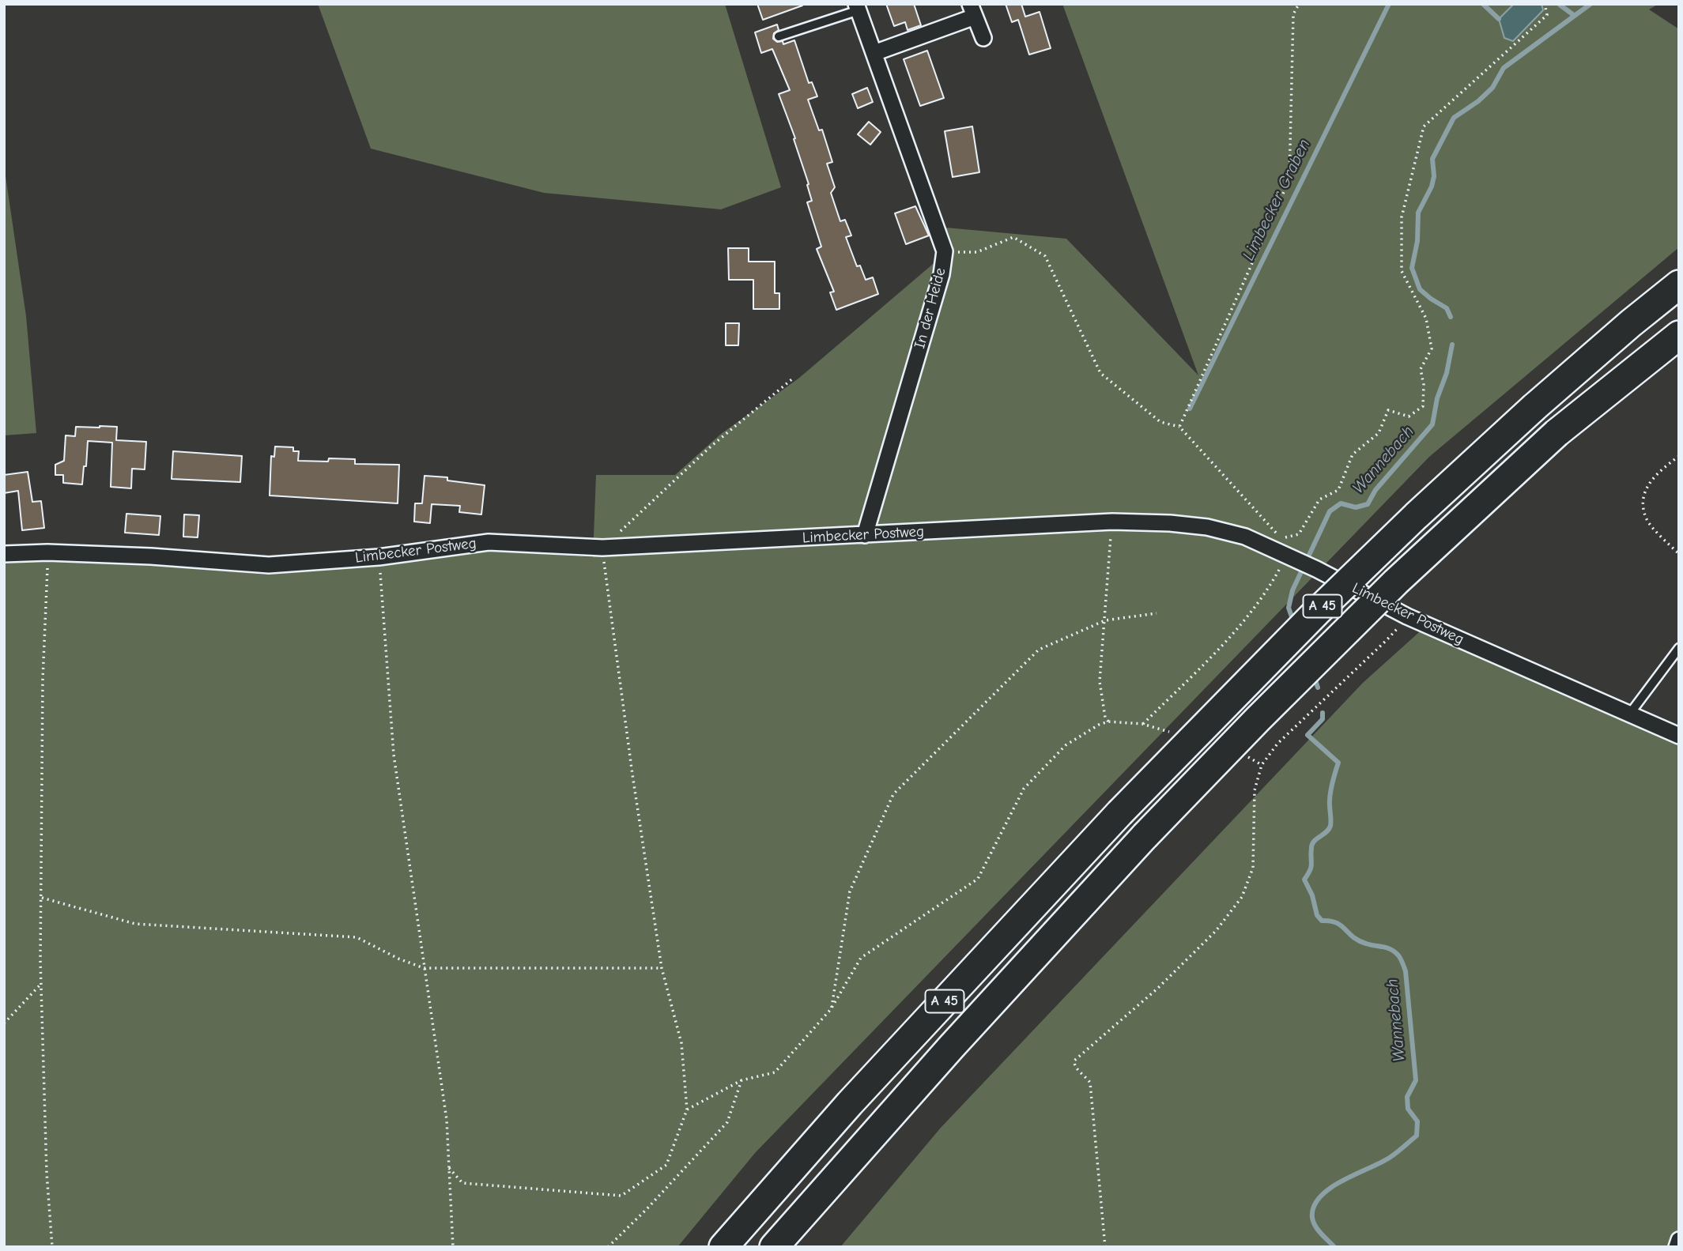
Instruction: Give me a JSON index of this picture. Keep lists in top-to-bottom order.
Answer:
{
  "streets": {
    "highway": ["A 45"],
    "street": ["In der Heide", "Limbecker Postweg"]
  },
  "crossings": [
    ["In der Heide", "Limbecker Postweg"]
  ],
  "water": ["Limbecker Graben", "Wannebach"]
}
